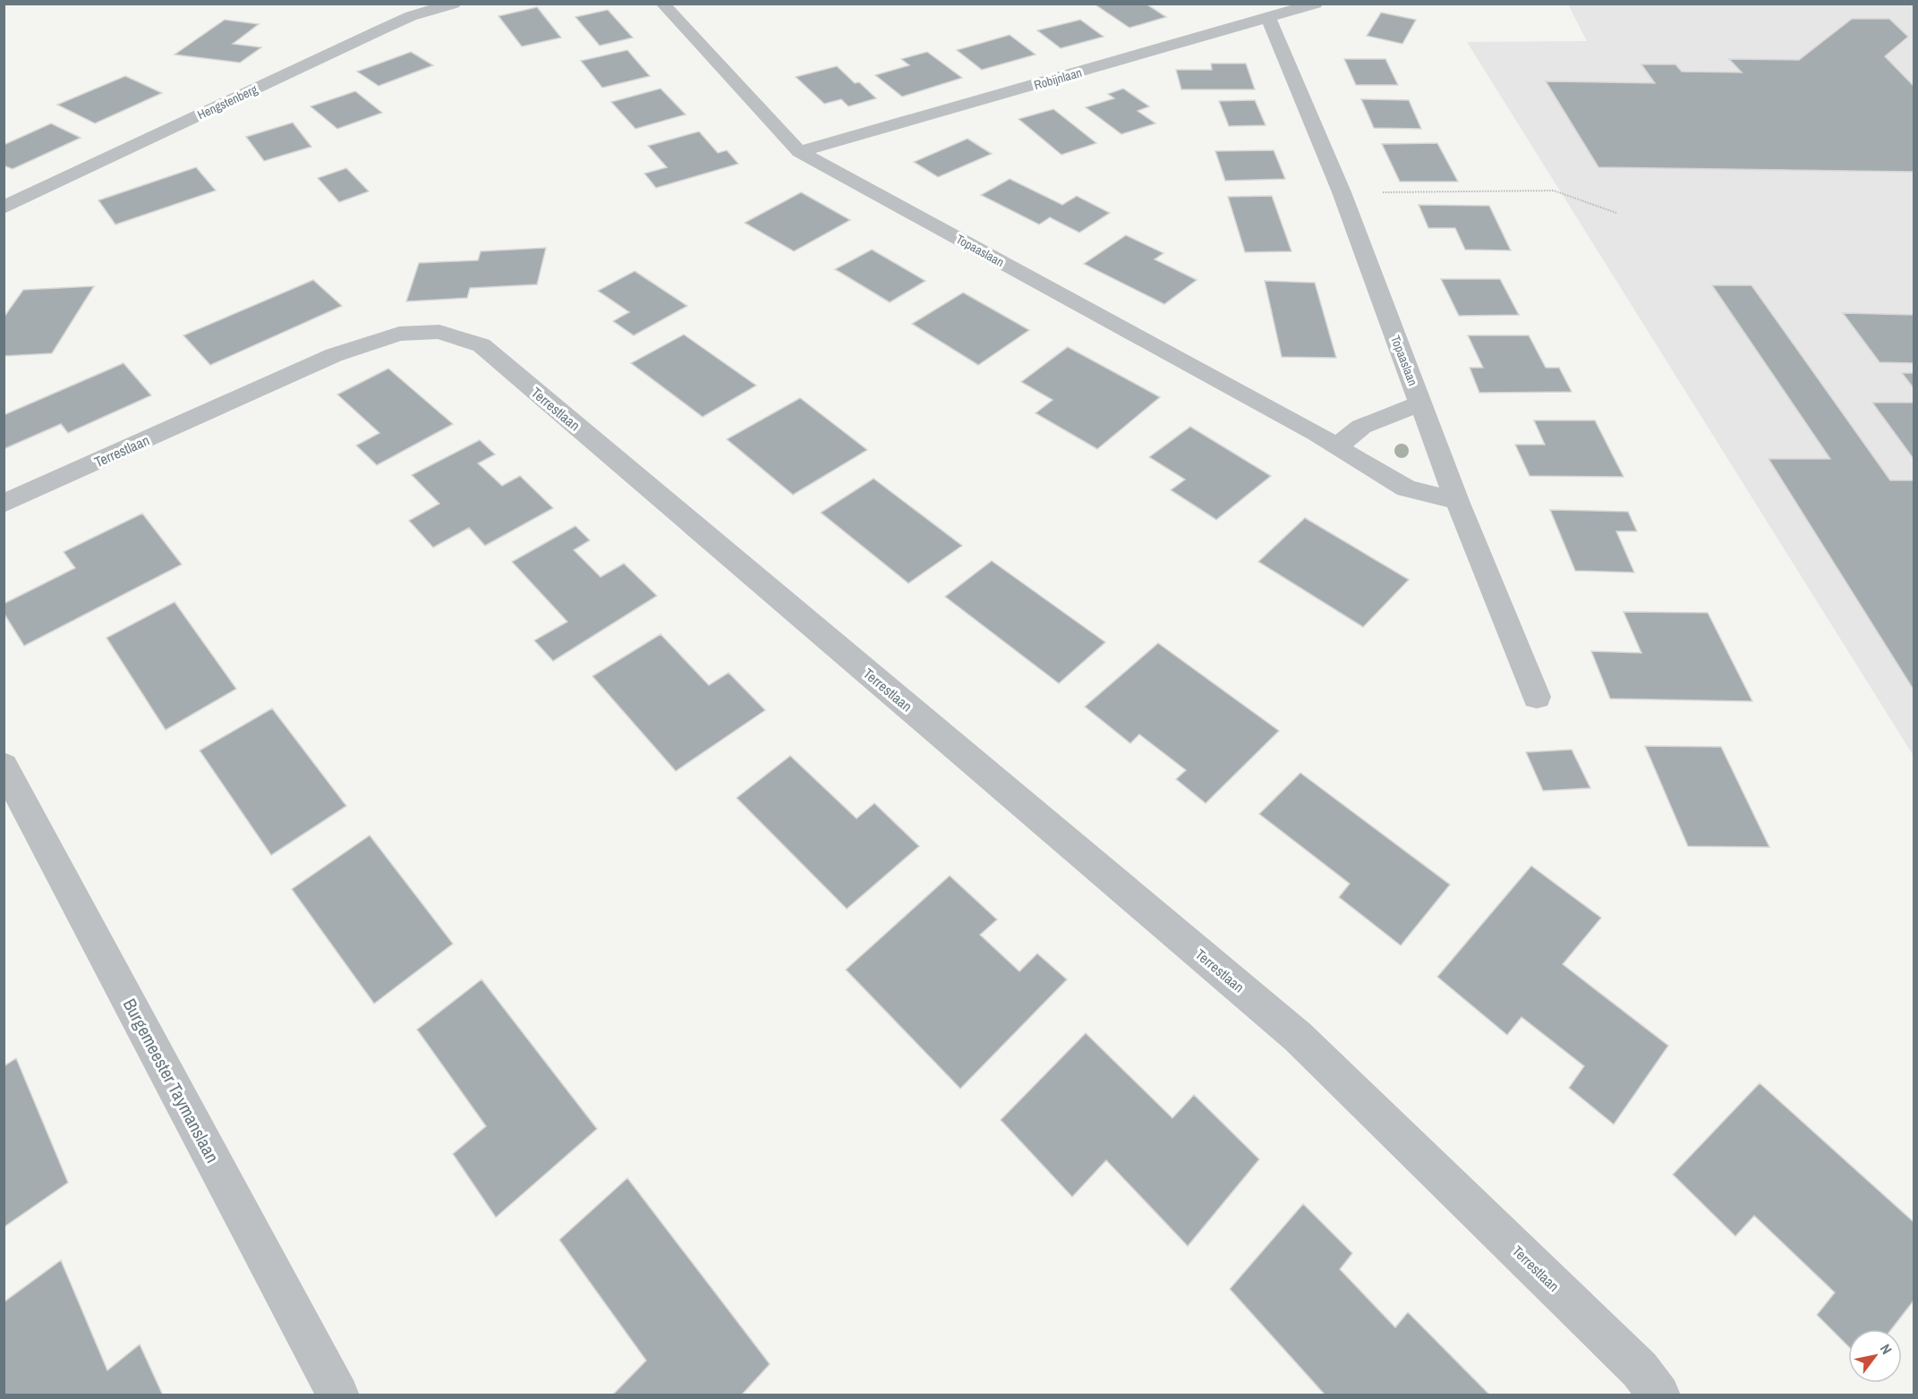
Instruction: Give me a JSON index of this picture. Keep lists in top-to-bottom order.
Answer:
{
  "streets": {
    "street": [
      "Robijnlaan",
      "Hengstenberg",
      "Topaaslaan",
      "Terrestlaan",
      "Burgemeester Taymanslaan"
    ]
  },
  "crossings": [
    ["Robijnlaan", "Topaaslaan"]
  ],
  "north": "top right"
}
